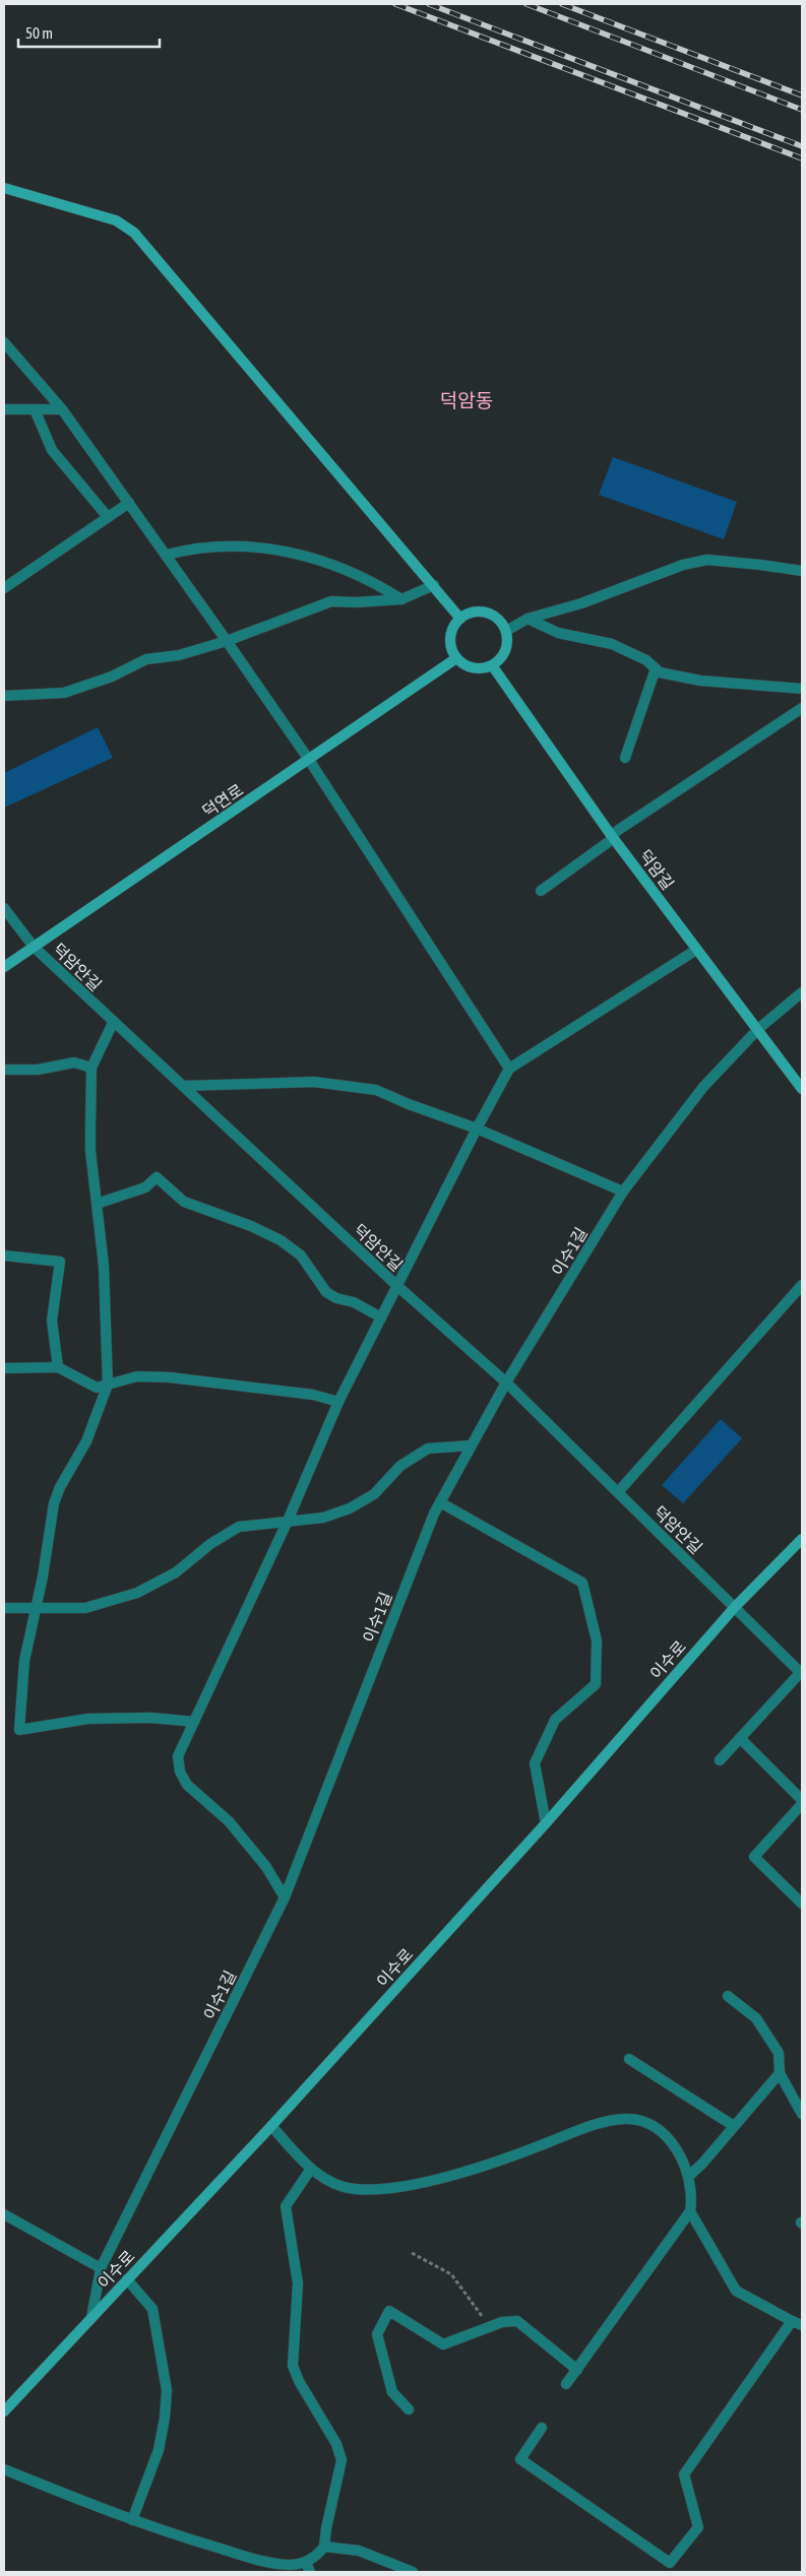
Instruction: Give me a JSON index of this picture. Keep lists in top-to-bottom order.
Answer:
{
  "streets": {
    "street": [
      "덕연로",
      "덕암길",
      "덕암안길",
      "이수1길",
      "이수로"
    ]
  },
  "crossings": [
    ["덕연로", "덕암길"],
    ["덕연로", "덕암안길"],
    ["덕암길", "이수1길"],
    ["덕암안길", "이수1길"],
    ["덕암안길", "이수로"],
    ["이수1길", "이수로"]
  ],
  "districts": ["덕암동"],
  "scale_bar": "50 m"
}
